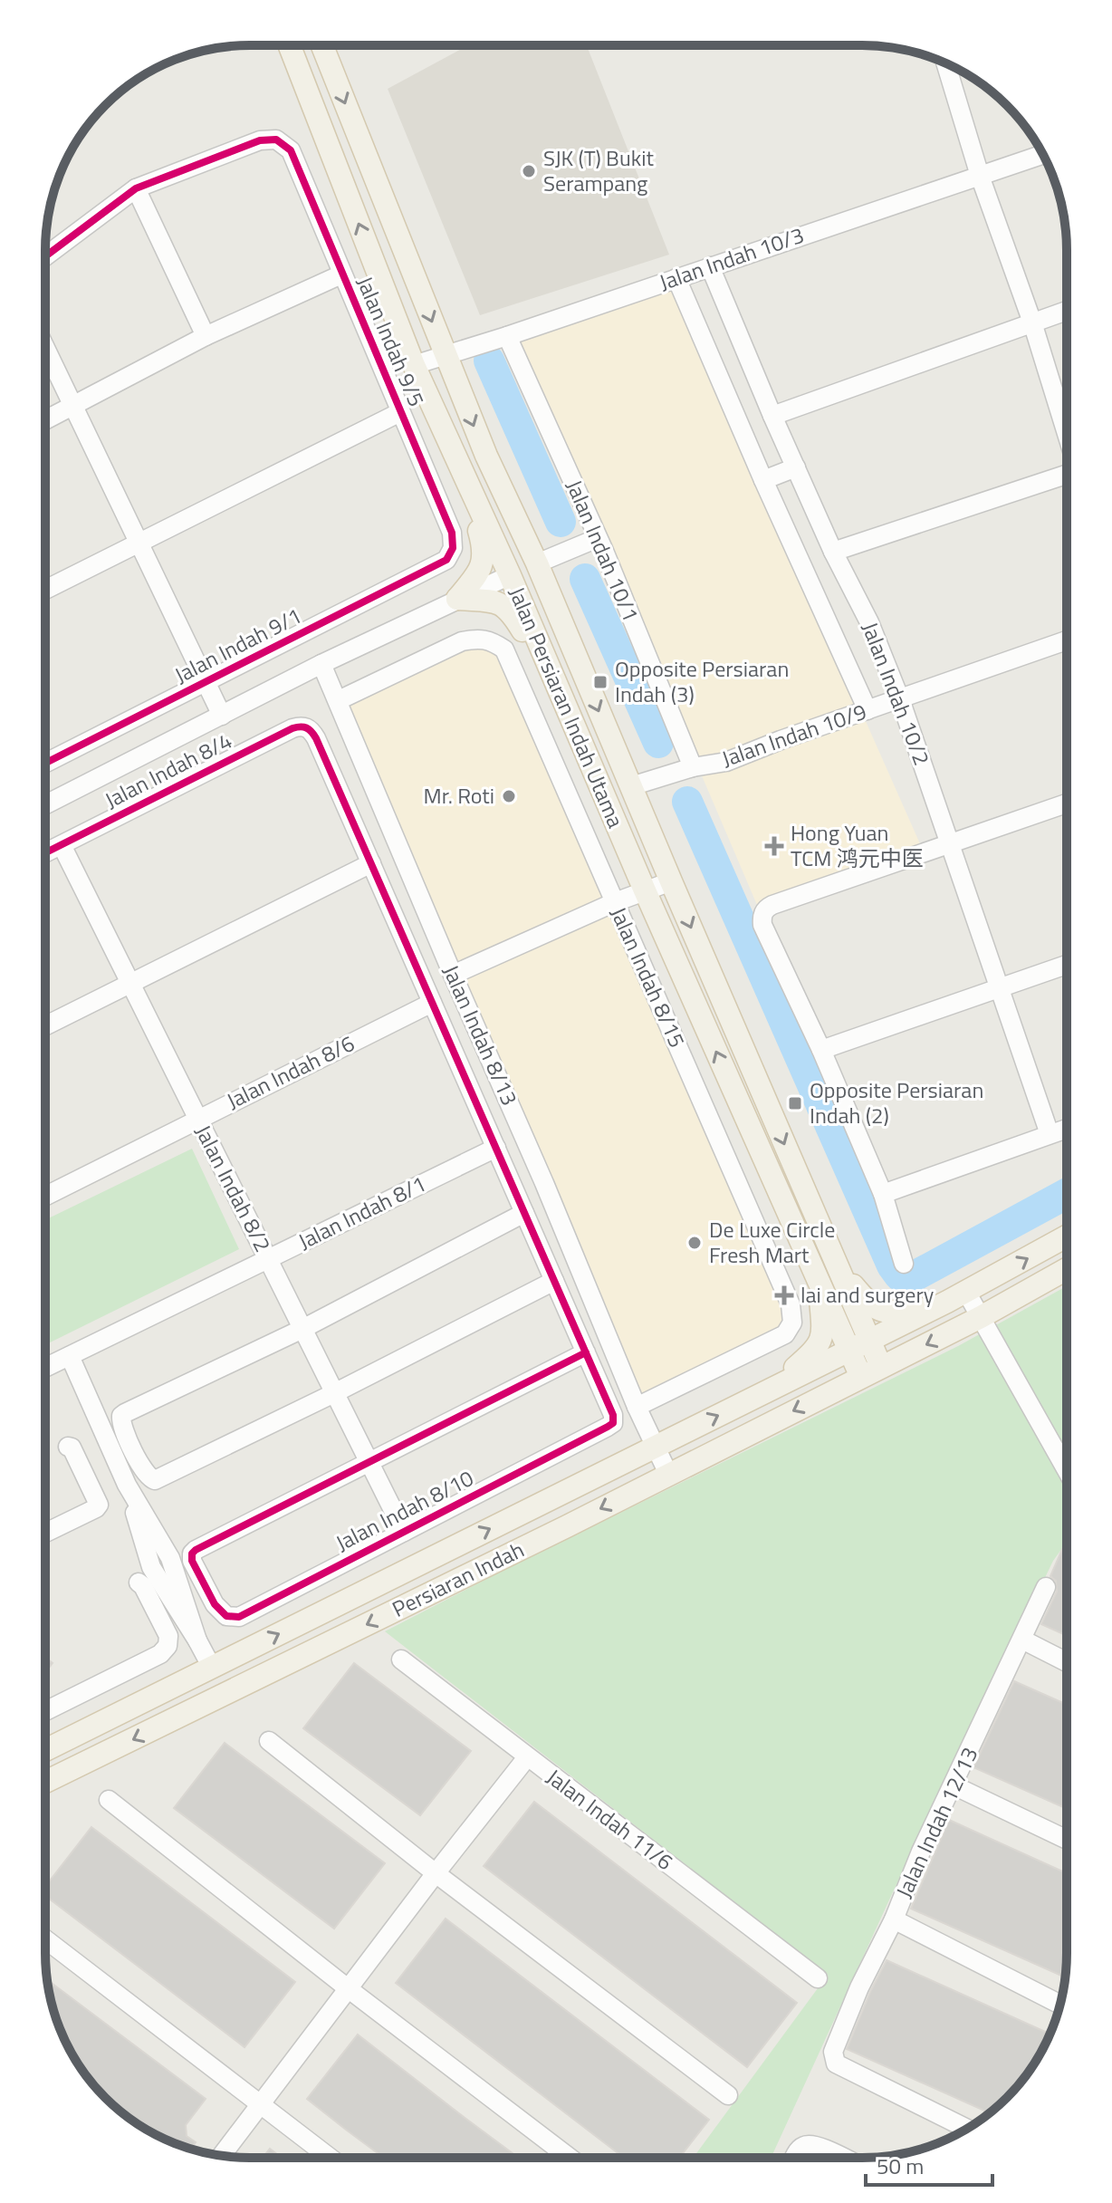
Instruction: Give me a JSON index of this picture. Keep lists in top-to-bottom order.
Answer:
{
  "streets": {
    "main road": ["Jalan Persiaran Indah Utama", "Persiaran Indah"],
    "street": [
      "Jalan Indah 10/3",
      "Jalan Indah 9/5",
      "Jalan Indah 10/1",
      "Jalan Indah 9/1",
      "Jalan Indah 10/2",
      "Jalan Indah 10/9",
      "Jalan Indah 8/4",
      "Jalan Indah 8/15",
      "Jalan Indah 8/13",
      "Jalan Indah 8/6",
      "Jalan Indah 8/2",
      "Jalan Indah 8/1",
      "Jalan Indah 8/10",
      "Jalan Indah 11/6",
      "Jalan Indah 12/13"
    ]
  },
  "crossings": [
    ["Jalan Indah 10/3", "Jalan Indah 10/1"],
    ["Jalan Indah 10/3", "Jalan Indah 10/2"],
    ["Jalan Indah 10/3", "Jalan Persiaran Indah Utama"],
    ["Jalan Indah 9/5", "Jalan Indah 9/1"],
    ["Jalan Indah 10/1", "Jalan Indah 10/9"],
    ["Jalan Indah 10/2", "Jalan Indah 10/9"],
    ["Jalan Persiaran Indah Utama", "Jalan Indah 10/9"],
    ["Jalan Persiaran Indah Utama", "Persiaran Indah"],
    ["Jalan Indah 8/4", "Jalan Indah 8/2"],
    ["Jalan Indah 8/15", "Jalan Indah 8/13"],
    ["Jalan Indah 8/13", "Persiaran Indah"],
    ["Jalan Indah 8/6", "Jalan Indah 8/2"],
    ["Jalan Indah 8/2", "Jalan Indah 8/1"],
    ["Jalan Indah 8/2", "Jalan Indah 8/10"]
  ],
  "places": {
    "other": ["SJK (T) Bukit Serampang", "Mr. Roti", "De Luxe Circle Fresh Mart"],
    "transit": ["Opposite Persiaran Indah (3)", "Opposite Persiaran Indah (2)"],
    "health": ["Hong Yuan TCM 鸿元中医", "lai and surgery"]
  },
  "scale_bar": "50 m"
}
